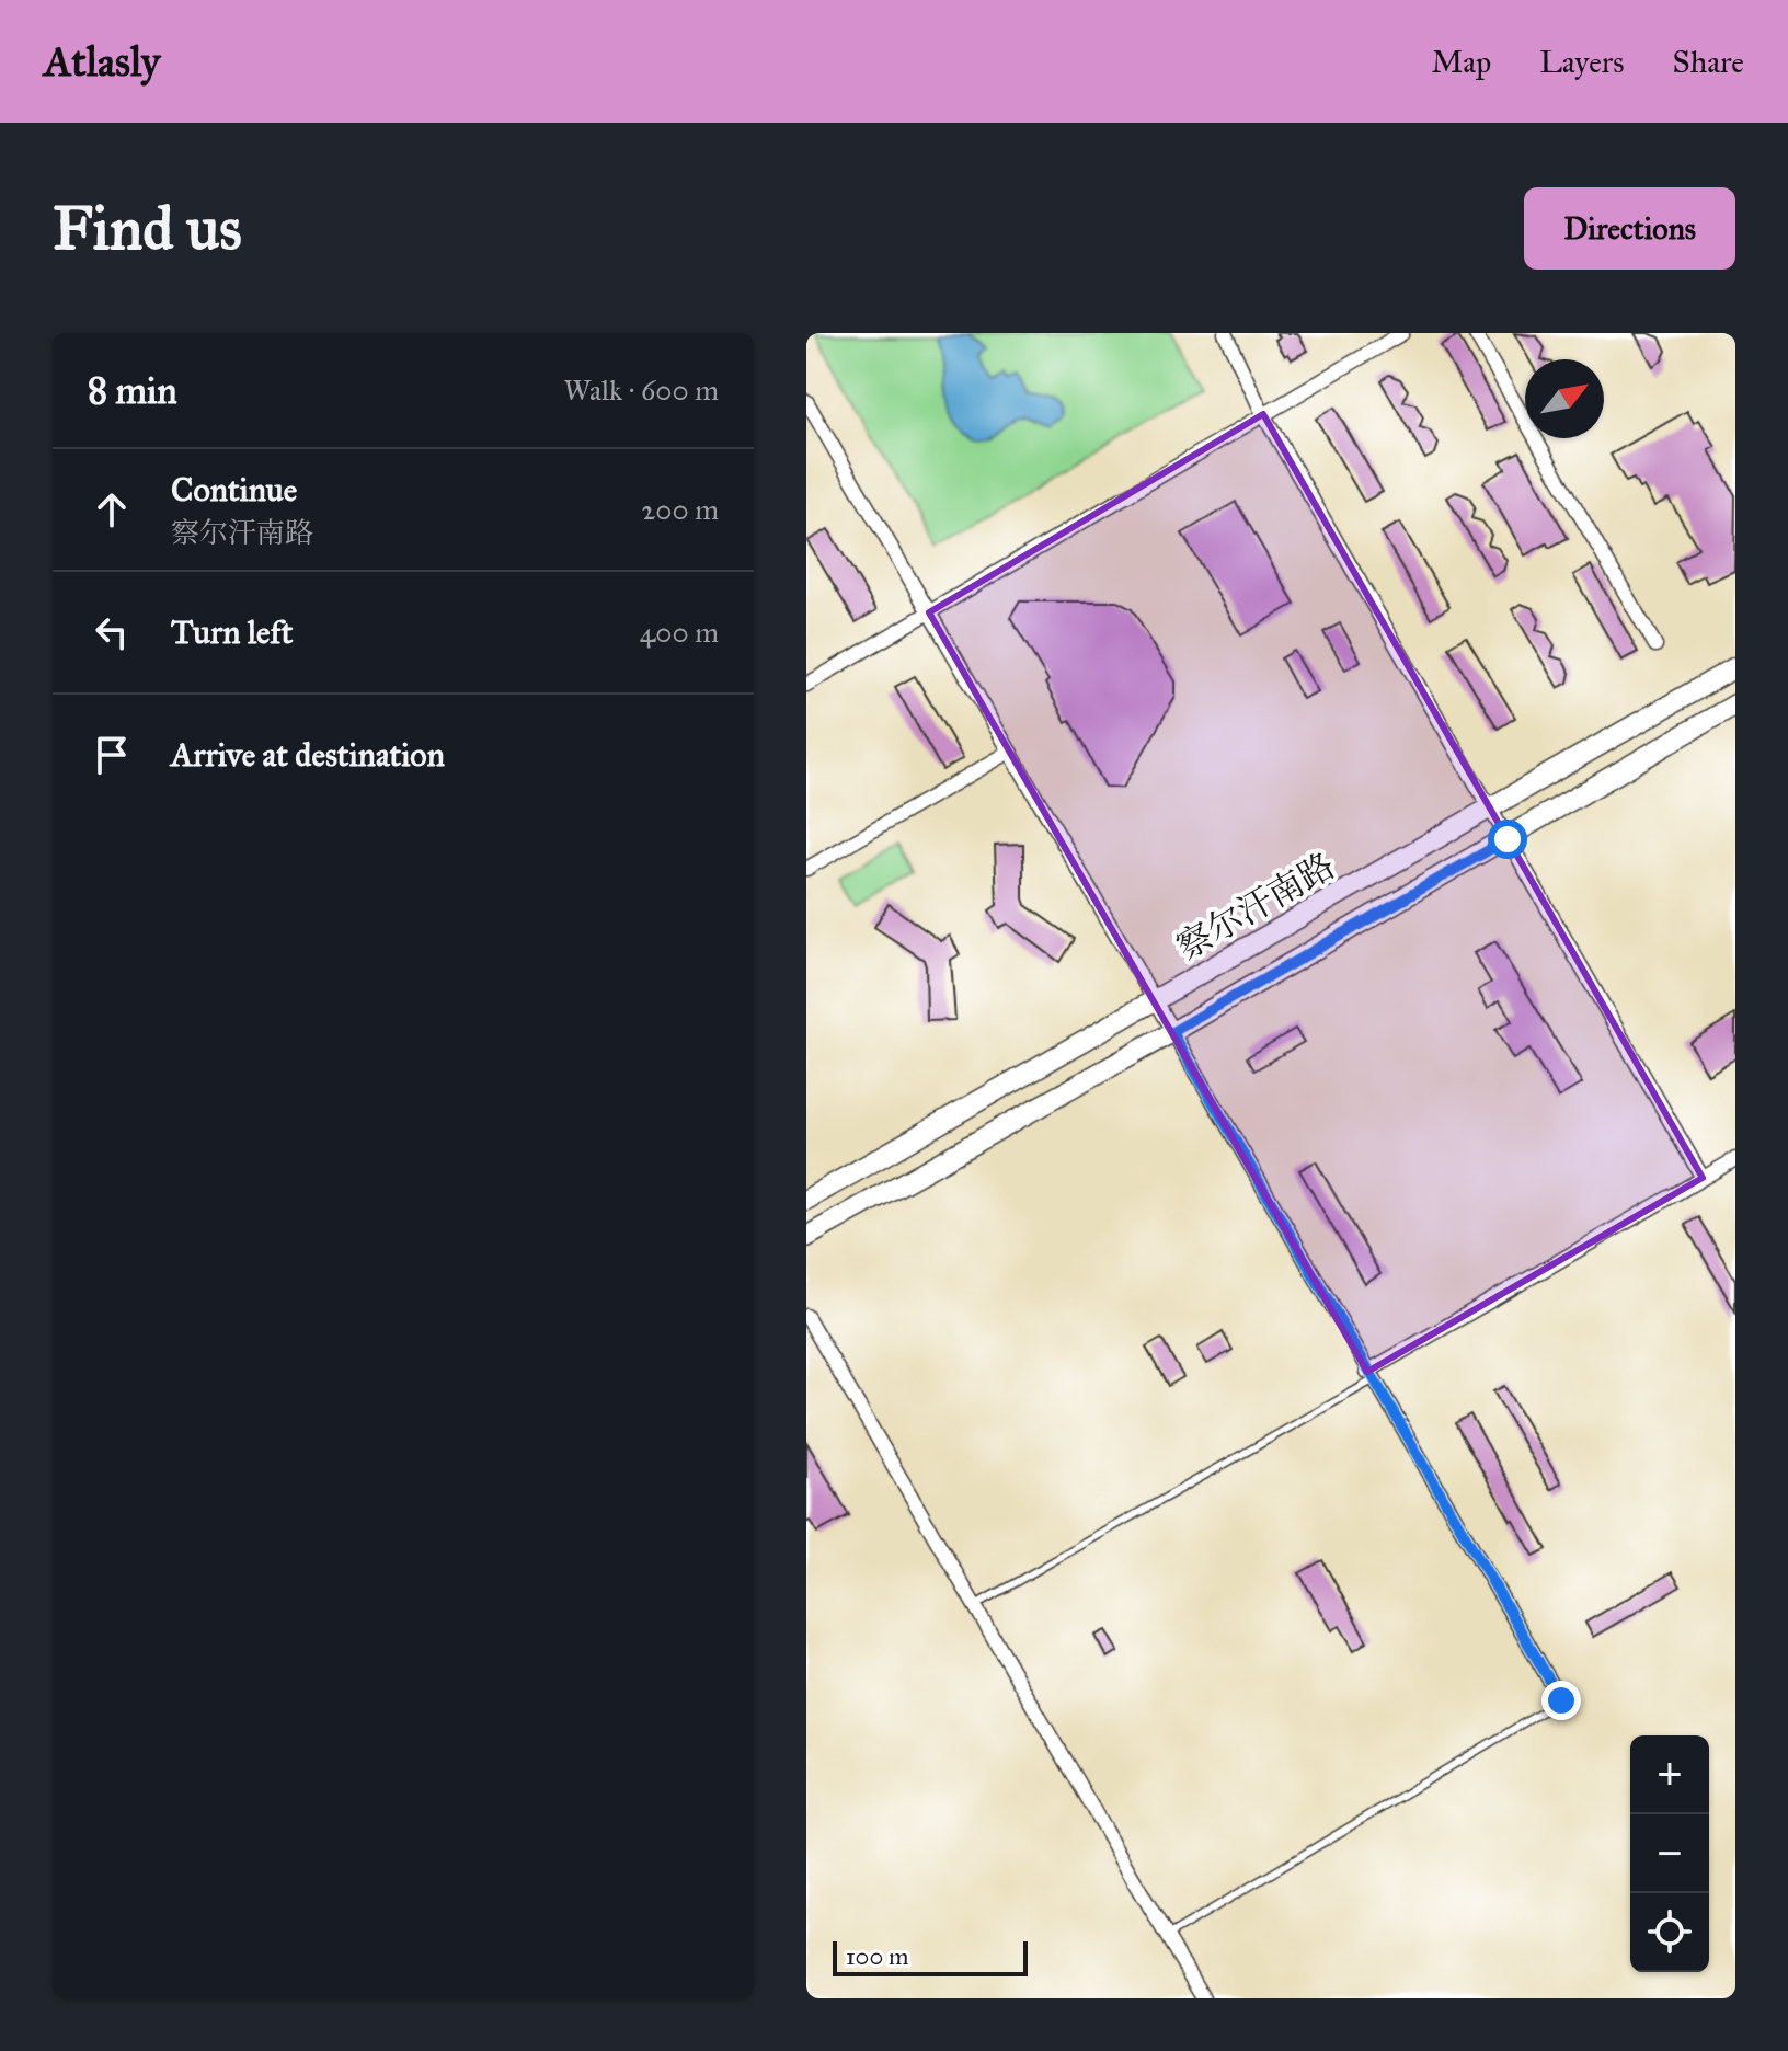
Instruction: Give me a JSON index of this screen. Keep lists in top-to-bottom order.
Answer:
{
  "streets": {
    "main road": ["察尔汗南路"]
  },
  "scale_bar": "100 m",
  "north": "top right",
  "page": {
    "header": "Atlasly",
    "nav": ["Map", "Layers", "Share"],
    "buttons": "Directions",
    "title": "Find us",
    "heading": ["8 min", "Walk · 600 m"],
    "list": [
      ["Continue", "察尔汗南路", "200 m"],
      ["Turn left", "400 m"],
      "Arrive at destination"
    ],
    "map_buttons": ["+", "−"],
    "scale": "100 m"
  }
}
